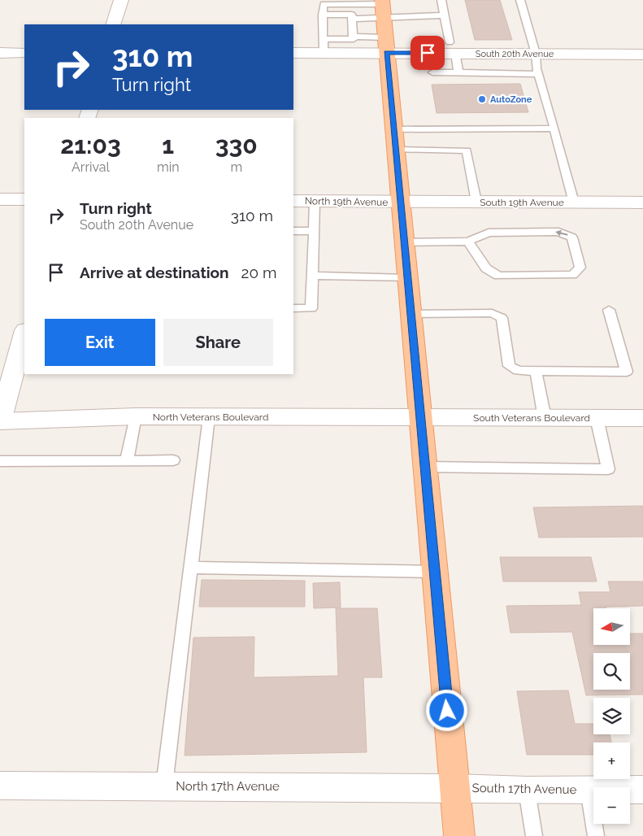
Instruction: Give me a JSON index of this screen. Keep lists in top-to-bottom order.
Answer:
{
  "streets": {
    "street": [
      "South 20th Avenue",
      "North 19th Avenue",
      "South 19th Avenue",
      "North Veterans Boulevard",
      "South Veterans Boulevard",
      "North 17th Avenue",
      "South 17th Avenue"
    ]
  },
  "crossings": [
    ["North 19th Avenue", "South 19th Avenue"],
    ["North Veterans Boulevard", "South Veterans Boulevard"],
    ["North 17th Avenue", "South 17th Avenue"]
  ],
  "places": ["AutoZone"],
  "north": "left",
  "page": {
    "turn": ["310 m", "Turn right"],
    "eta": [
      "21:03",
      "Arrival",
      "1",
      "min",
      "330",
      "m"
    ],
    "list": [
      {
        "name": "Turn right",
        "note": "South 20th Avenue",
        "value": "310 m"
      },
      {
        "name": "Arrive at destination",
        "value": "20 m"
      }
    ],
    "buttons": ["Exit", "Share"],
    "map_buttons": ["+", "−"]
  }
}
